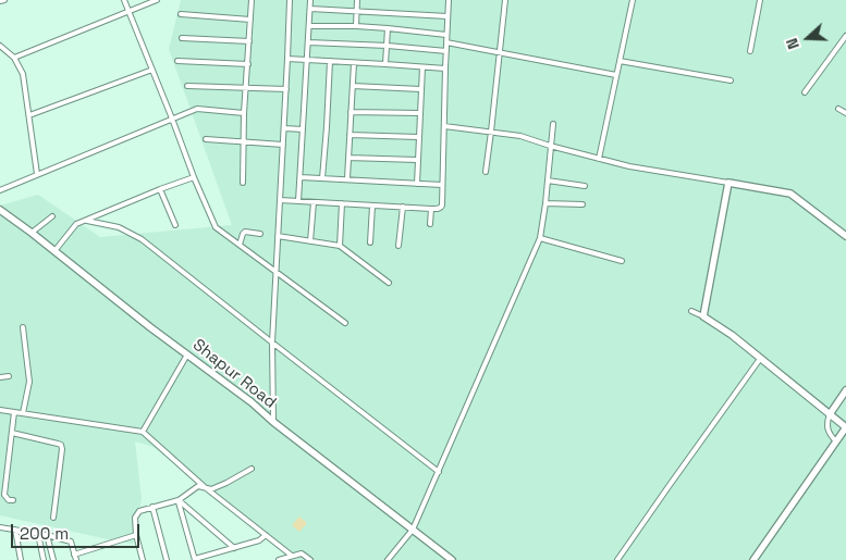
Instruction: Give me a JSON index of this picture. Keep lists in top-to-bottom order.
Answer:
{
  "streets": {
    "street": ["Shapur Road"]
  },
  "scale_bar": "200 m",
  "north": "left"
}
